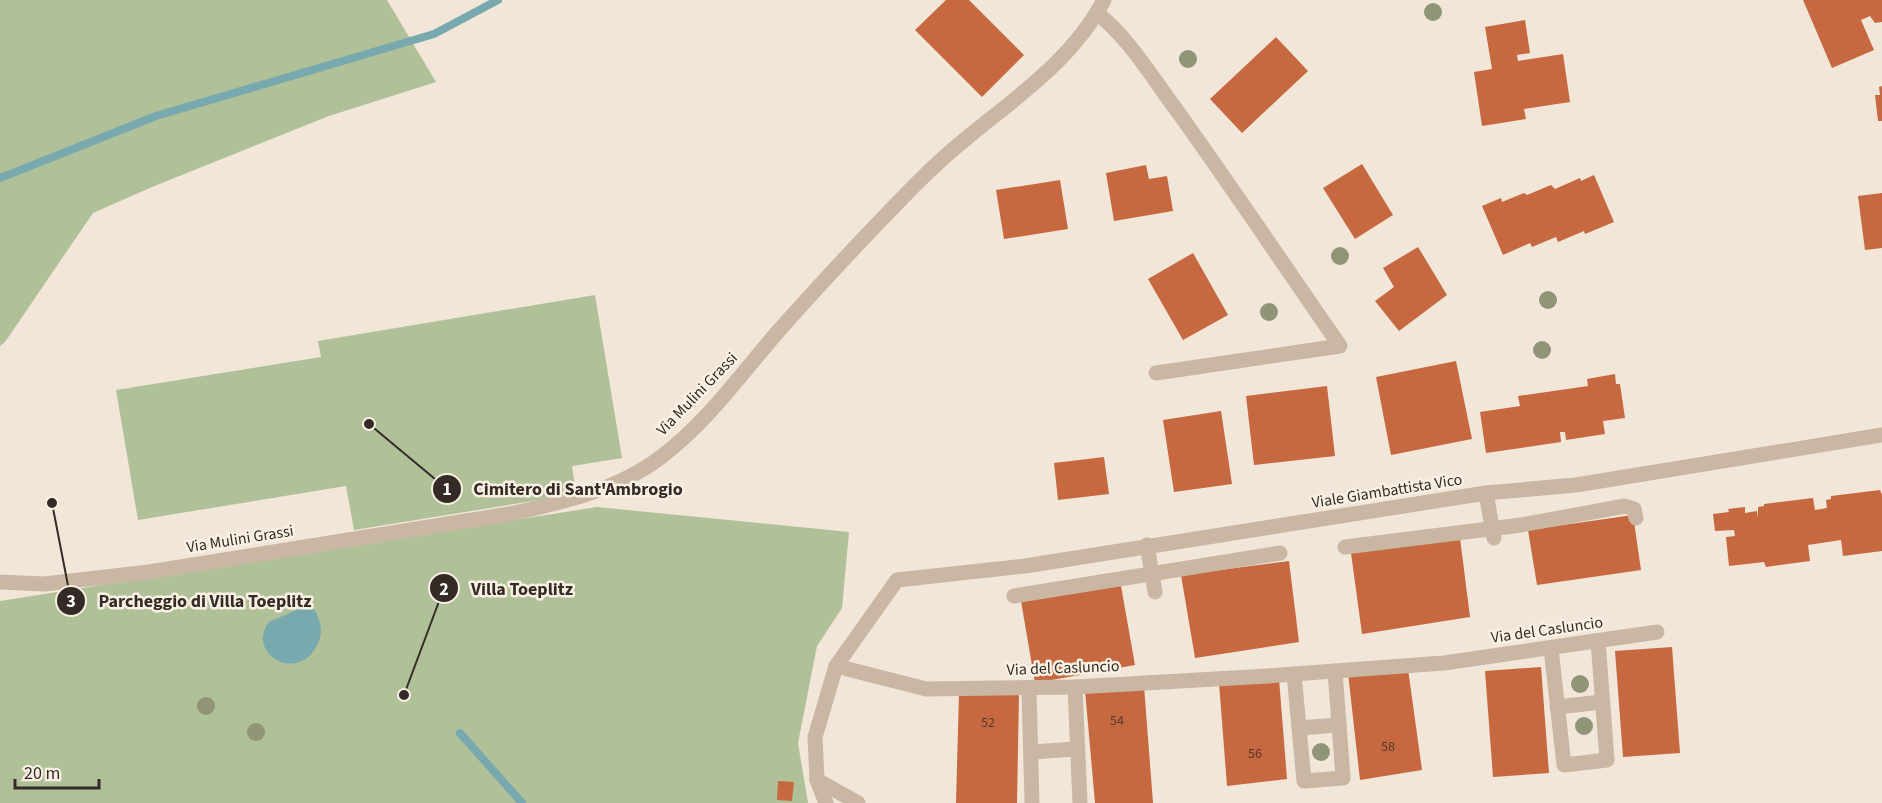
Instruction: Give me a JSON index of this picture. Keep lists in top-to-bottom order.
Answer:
{
  "streets": {
    "street": ["Via Mulini Grassi", "Viale Giambattista Vico", "Via del Casluncio"]
  },
  "crossings": [
    ["Viale Giambattista Vico", "Via del Casluncio"]
  ],
  "places": ["Cimitero di Sant'Ambrogio", "Parcheggio di Villa Toeplitz", "Villa Toeplitz"],
  "house_numbers": [
    "54",
    "52",
    "58",
    "56"
  ],
  "scale_bar": "20 m"
}
